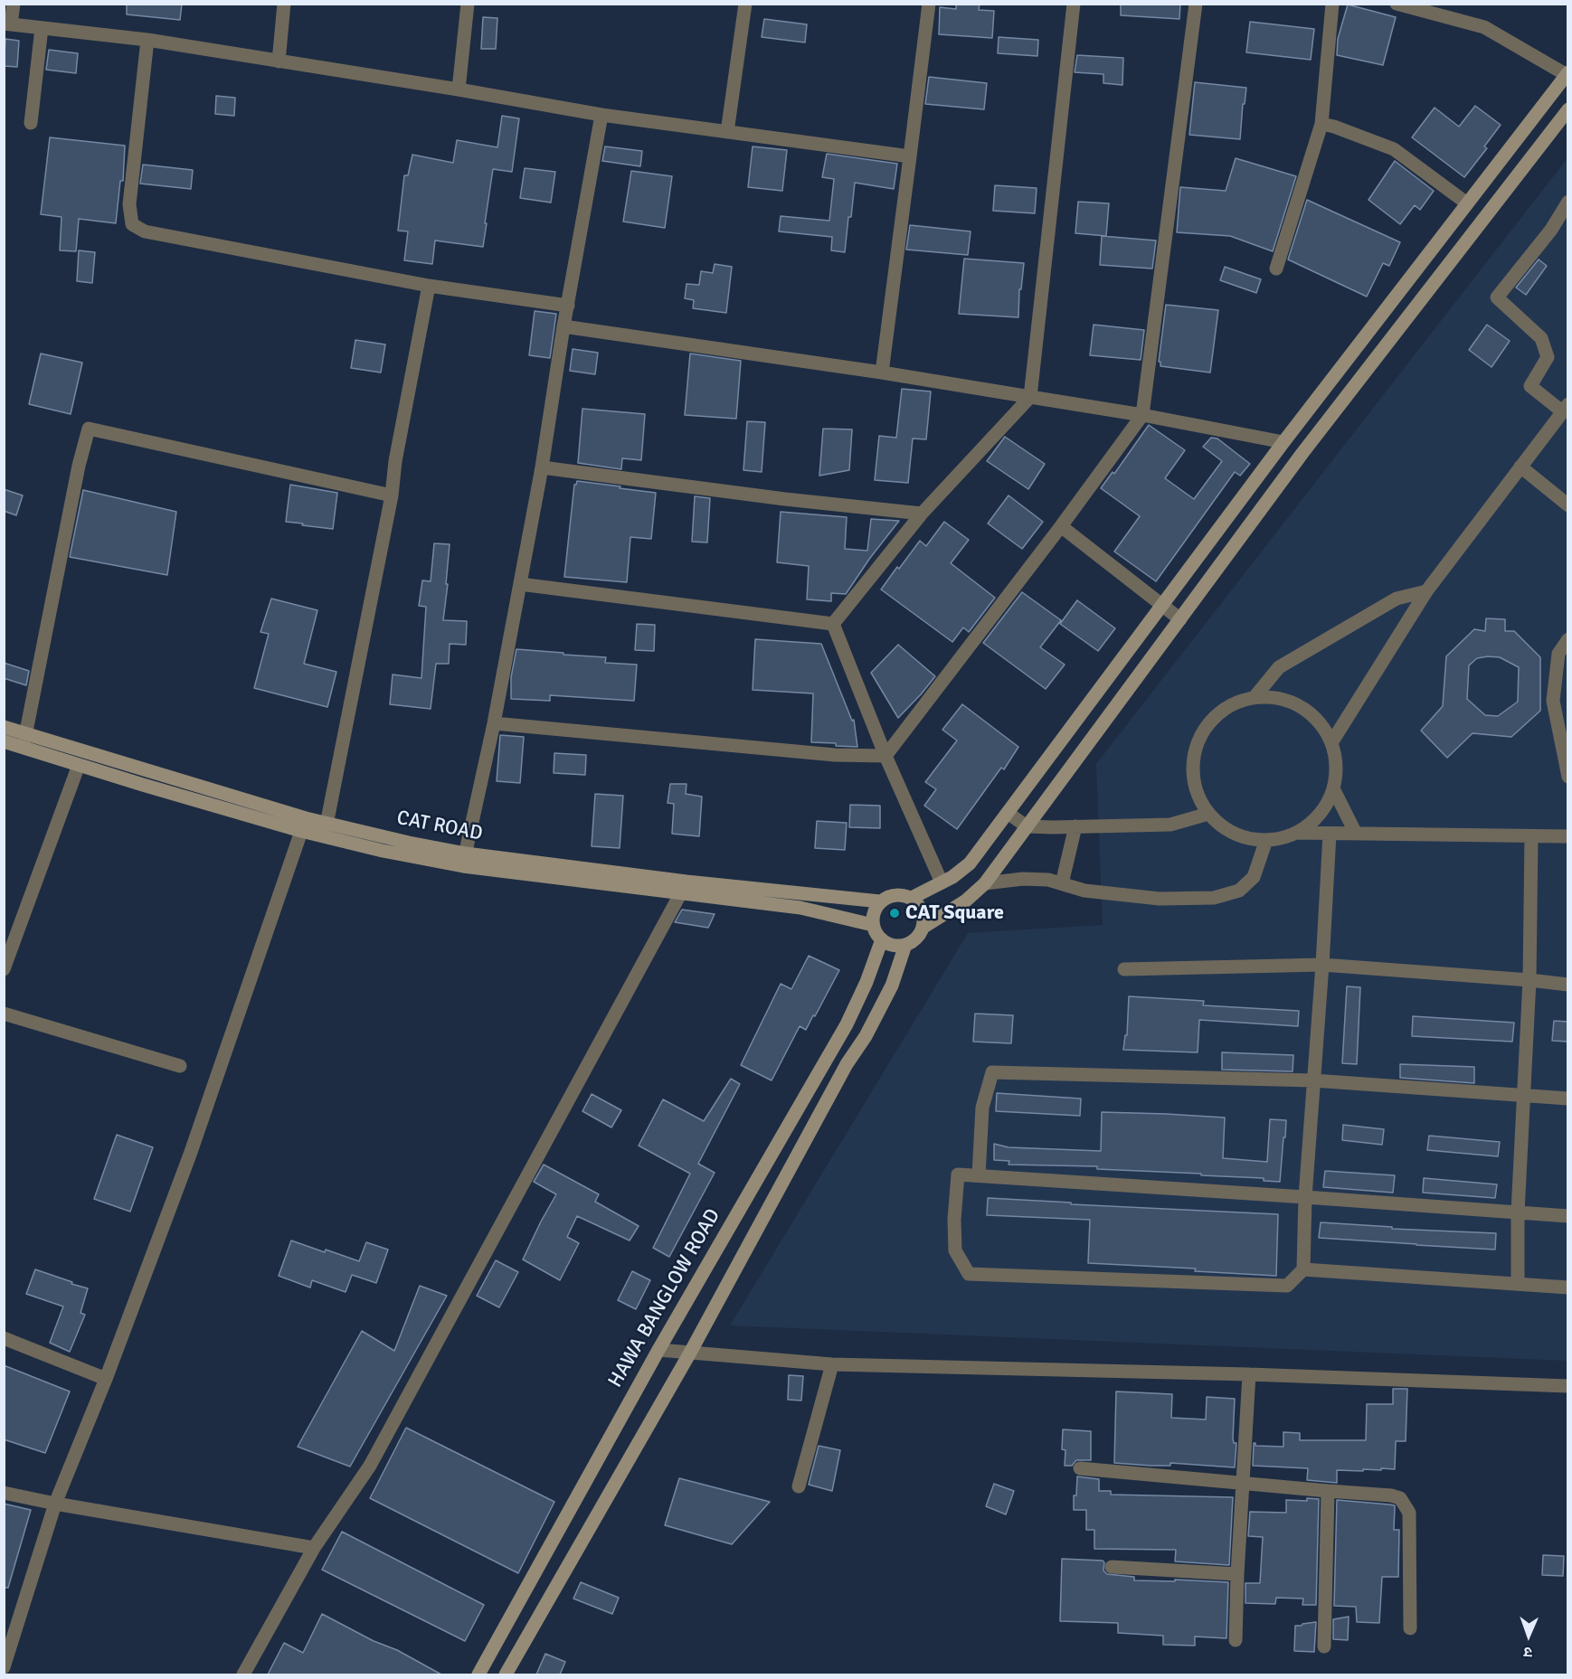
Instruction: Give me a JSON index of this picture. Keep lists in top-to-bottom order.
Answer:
{
  "streets": {
    "street": ["CAT ROAD", "HAWA BANGLOW ROAD"]
  },
  "crossings": [
    ["CAT ROAD", "HAWA BANGLOW ROAD"]
  ],
  "places": ["CAT Square"],
  "north": "bottom"
}
